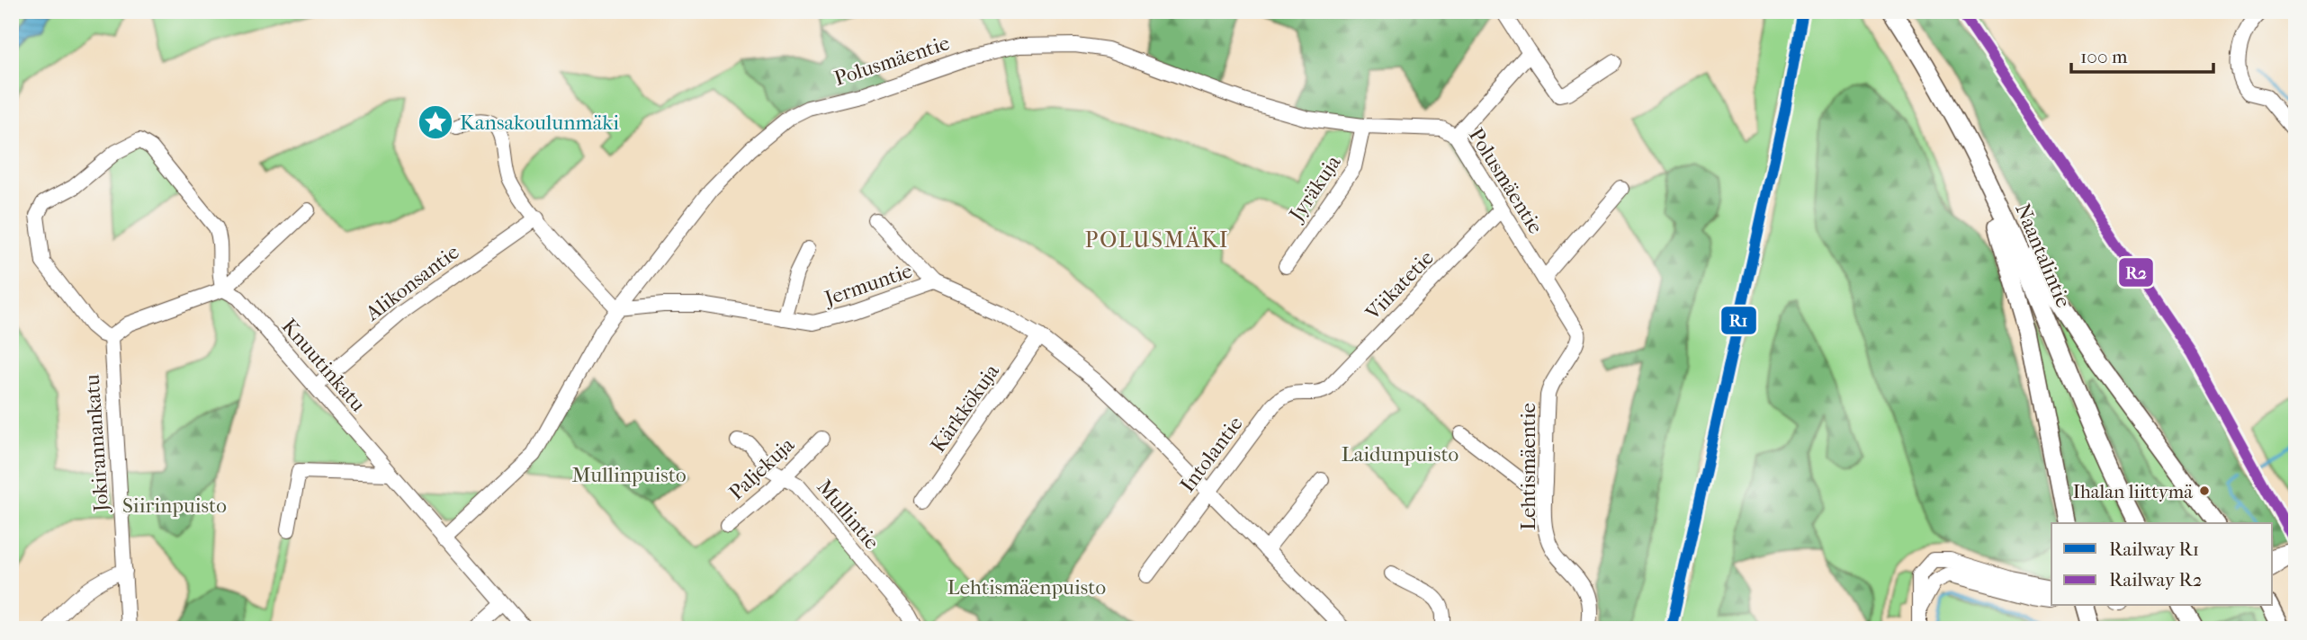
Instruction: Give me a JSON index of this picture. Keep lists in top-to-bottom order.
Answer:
{
  "streets": {
    "main road": ["Naantalintie"],
    "street": [
      "Polusmäentie",
      "Jyräkuja",
      "Alikonsantie",
      "Jermuntie",
      "Viikatetie",
      "Knuutinkatu",
      "Kärkkökuja",
      "Jokirannankatu",
      "Intolantie",
      "Lehtismäentie",
      "Paljekuja",
      "Mullintie"
    ]
  },
  "crossings": [
    ["Polusmäentie", "Jyräkuja"],
    ["Polusmäentie", "Jermuntie"],
    ["Polusmäentie", "Viikatetie"],
    ["Polusmäentie", "Knuutinkatu"],
    ["Polusmäentie", "Lehtismäentie"],
    ["Alikonsantie", "Knuutinkatu"],
    ["Jermuntie", "Kärkkökuja"],
    ["Jermuntie", "Intolantie"],
    ["Viikatetie", "Intolantie"],
    ["Knuutinkatu", "Jokirannankatu"],
    ["Paljekuja", "Mullintie"]
  ],
  "districts": ["POLUSMÄKI"],
  "parks": [
    "Laidunpuisto",
    "Mullinpuisto",
    "Siirinpuisto",
    "Lehtismäenpuisto"
  ],
  "places": {
    "place": ["Kansakoulunmäki"],
    "other": ["Ihalan liittymä"]
  },
  "lines": ["rail line R1", "rail line R2"],
  "legend": ["Railway R1", "Railway R2"],
  "scale_bar": "100 m"
}
